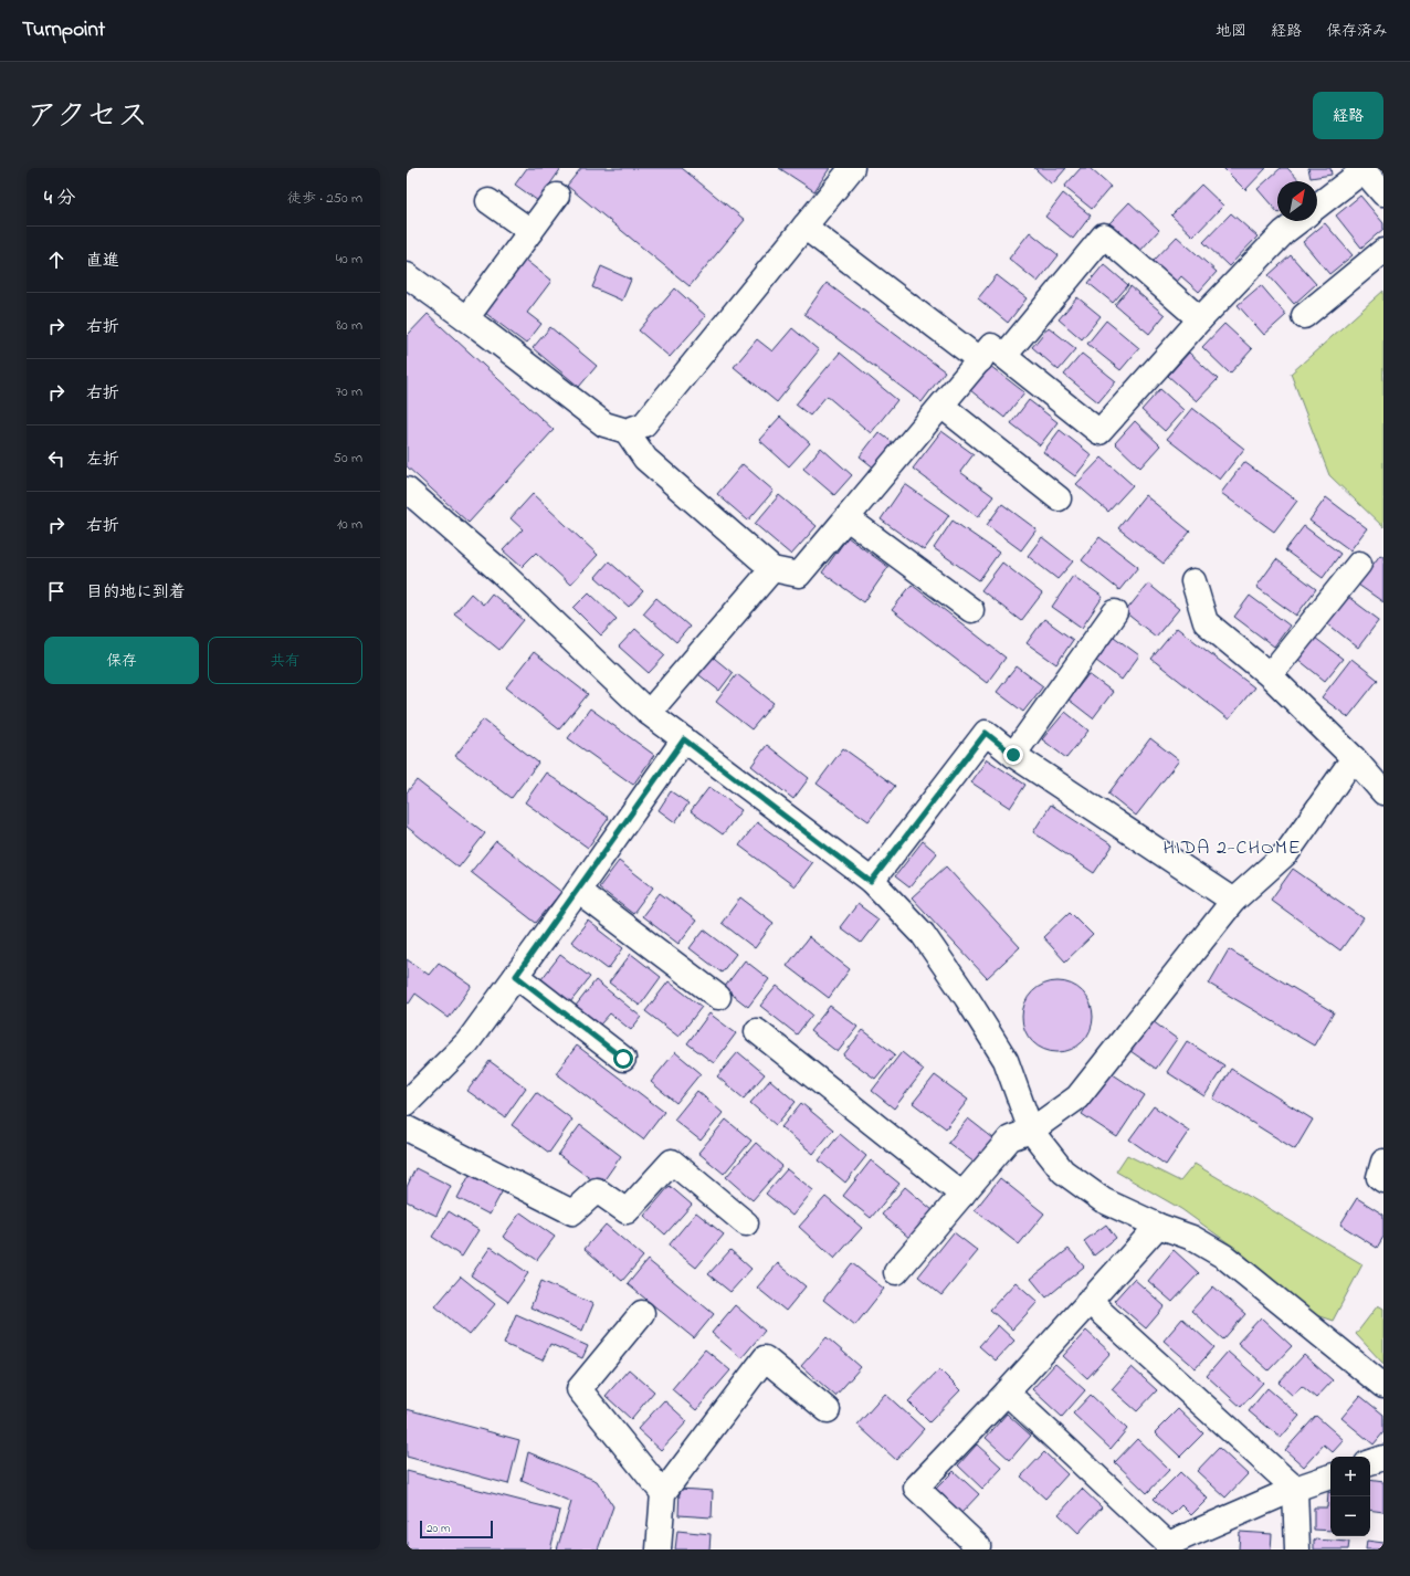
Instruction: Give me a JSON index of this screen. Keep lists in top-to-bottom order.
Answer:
{
  "districts": ["HIDA 2-CHOME"],
  "scale_bar": "20 m",
  "north": "top right",
  "page": {
    "header": "Turnpoint",
    "nav": ["地図", "経路", "保存済み"],
    "title": "アクセス",
    "buttons": [
      "経路",
      ["保存", "共有"]
    ],
    "heading": ["4 分", "徒歩 · 250 m"],
    "list": [
      ["直進", "40 m"],
      ["右折", "80 m"],
      ["右折", "70 m"],
      ["左折", "50 m"],
      ["右折", "10 m"],
      "目的地に到着"
    ],
    "map_buttons": ["+", "−"],
    "scale": "20 m"
  }
}
